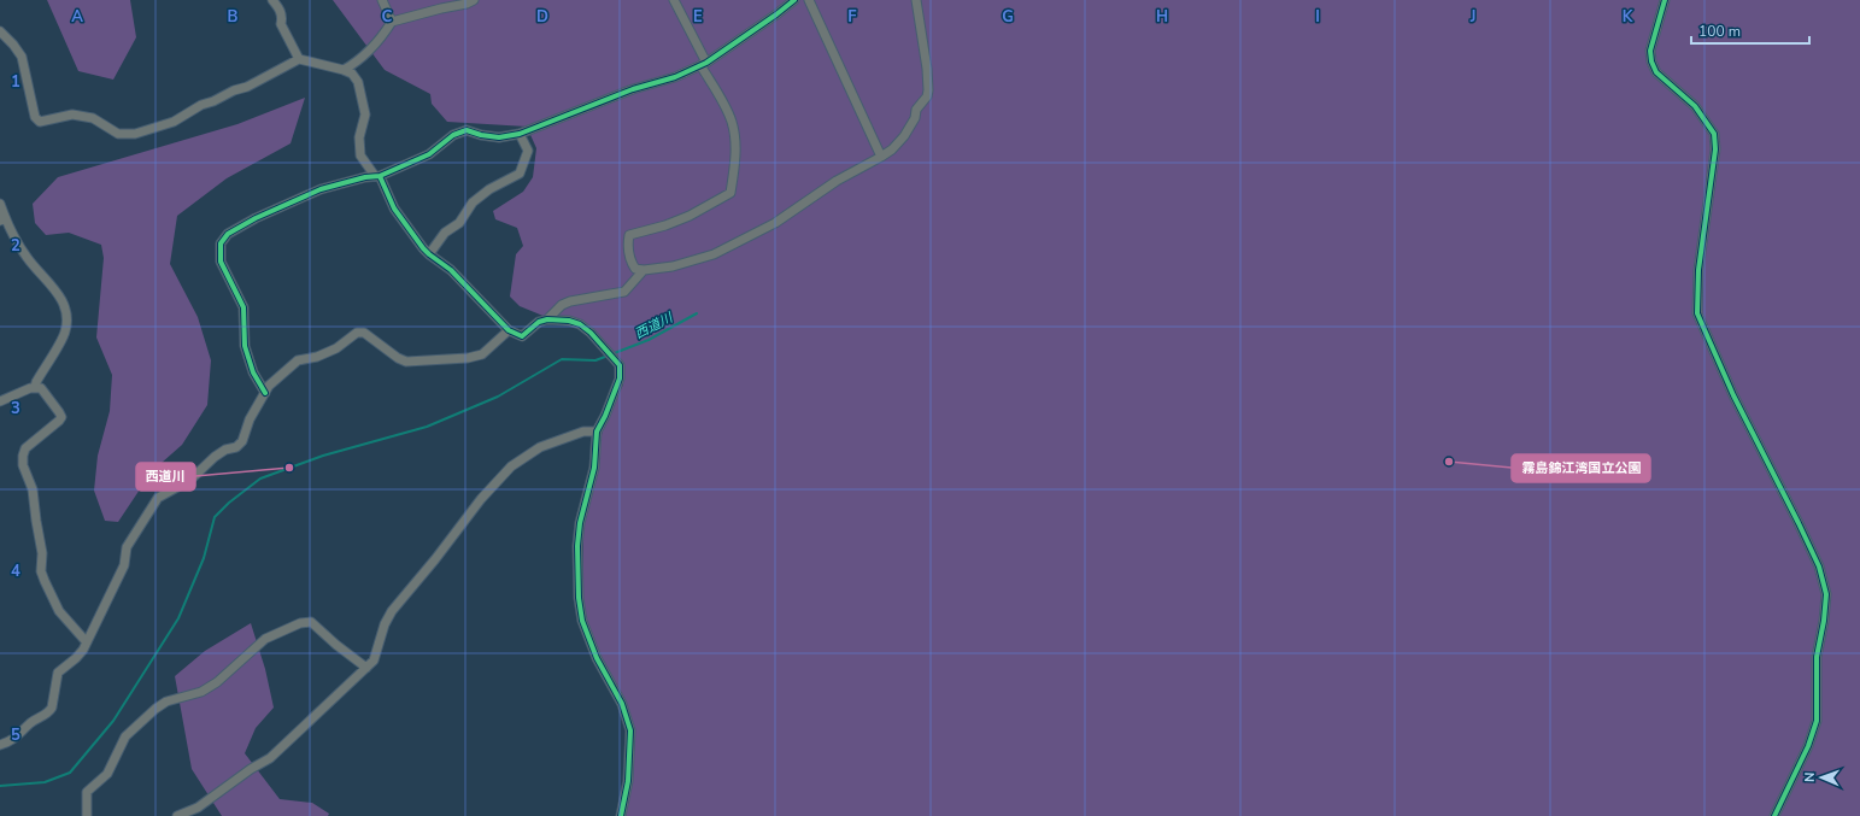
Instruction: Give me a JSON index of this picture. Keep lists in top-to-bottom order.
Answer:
{
  "water": ["西道川"],
  "places": ["霧島錦江湾国立公園", "西道川"],
  "scale_bar": "100 m",
  "north": "left",
  "grid": {
    "columns": [
      "A",
      "B",
      "C",
      "D",
      "E",
      "F",
      "G",
      "H",
      "I",
      "J",
      "K"
    ],
    "rows": [
      "1",
      "2",
      "3",
      "4",
      "5"
    ]
  }
}
